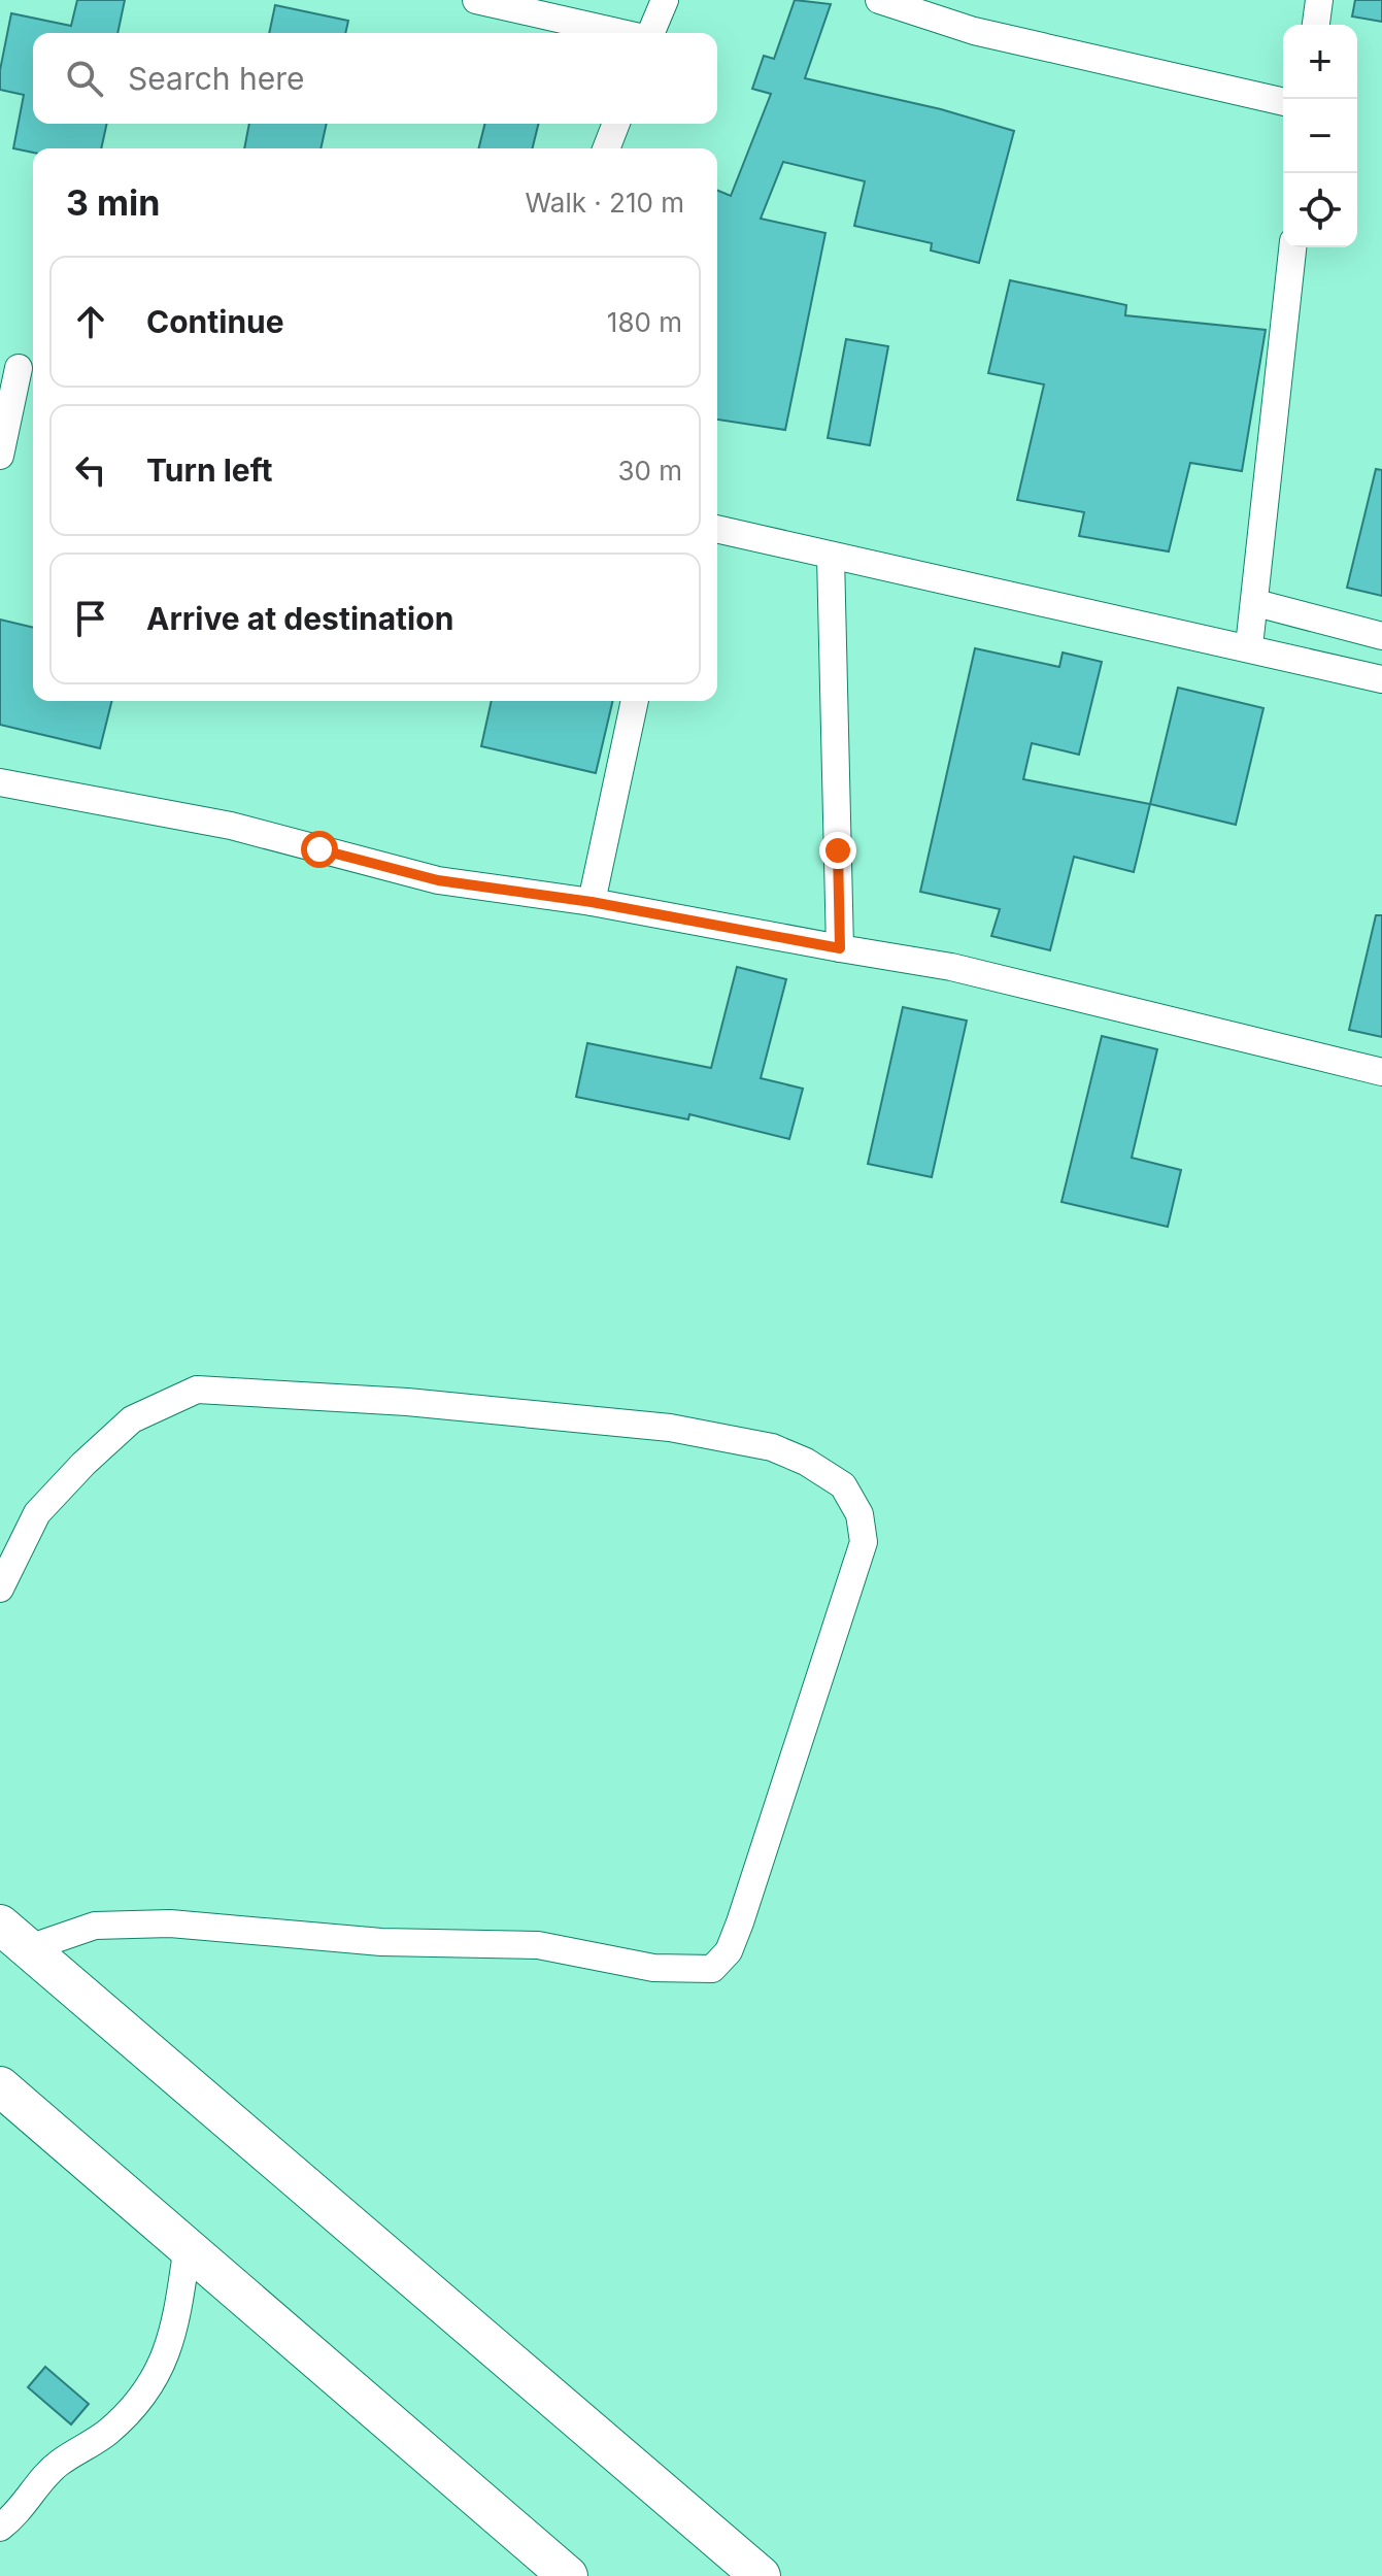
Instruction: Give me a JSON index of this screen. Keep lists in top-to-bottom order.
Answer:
{
  "page": {
    "map_buttons": ["+", "−"],
    "search": "Search here",
    "heading": ["3 min", "Walk · 210 m"],
    "list": [
      ["Continue", "180 m"],
      ["Turn left", "30 m"],
      "Arrive at destination"
    ]
  }
}
